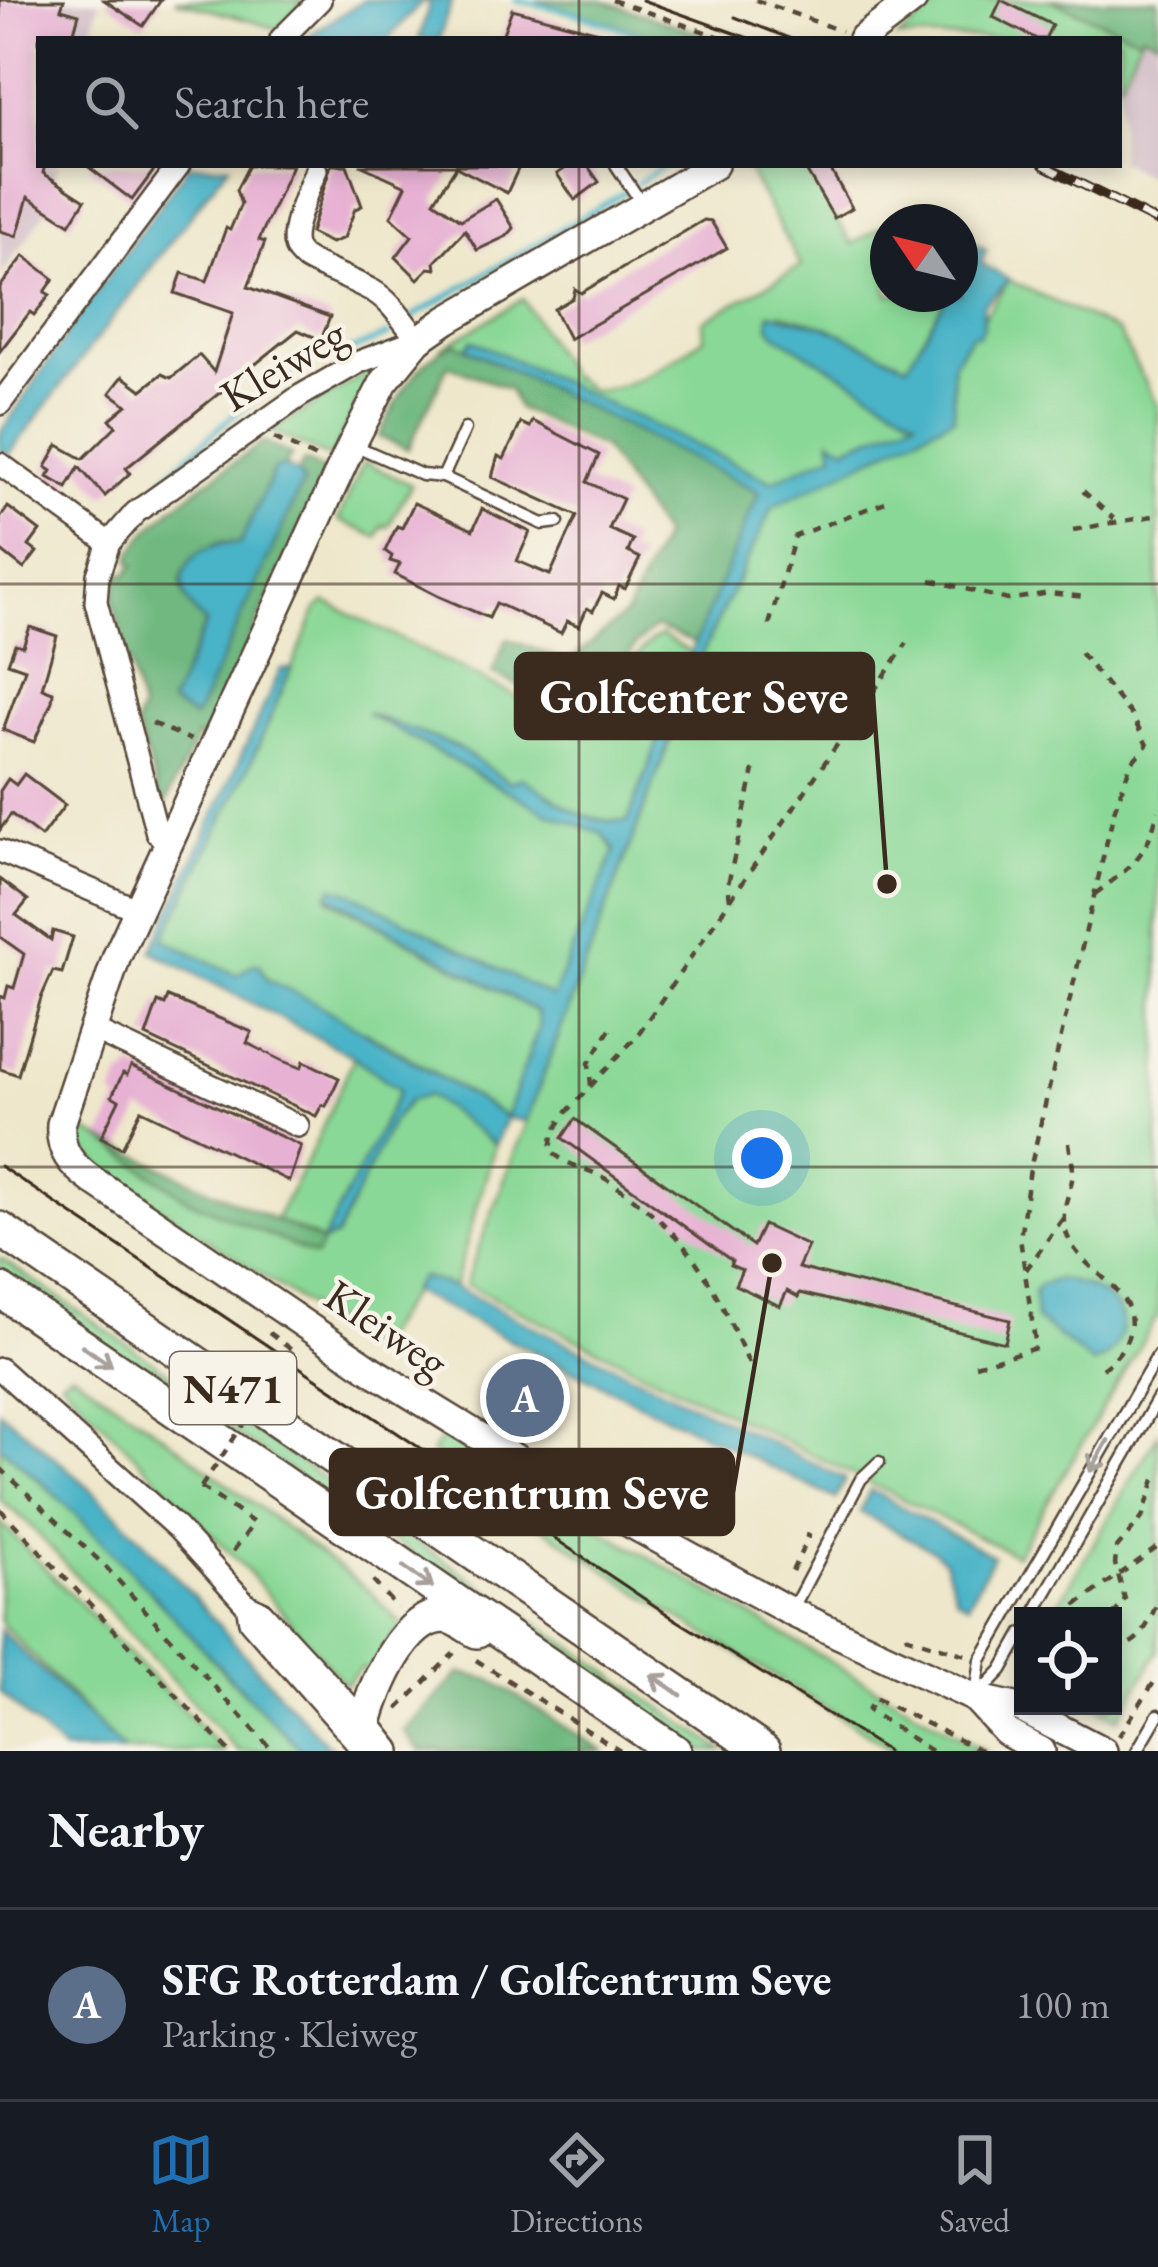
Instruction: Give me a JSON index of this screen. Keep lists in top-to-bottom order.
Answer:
{
  "streets": {
    "main road": ["N471"],
    "street": ["Kleiweg"]
  },
  "places": ["Golfcenter Seve", "Golfcentrum Seve"],
  "north": "top left",
  "page": {
    "search": "Search here",
    "pins": "A",
    "heading": "Nearby",
    "list": [
      {
        "mark": "A",
        "name": "SFG Rotterdam / Golfcentrum Seve",
        "note": "Parking · Kleiweg",
        "value": "100 m"
      }
    ],
    "nav": ["Map", "Directions", "Saved"]
  }
}
